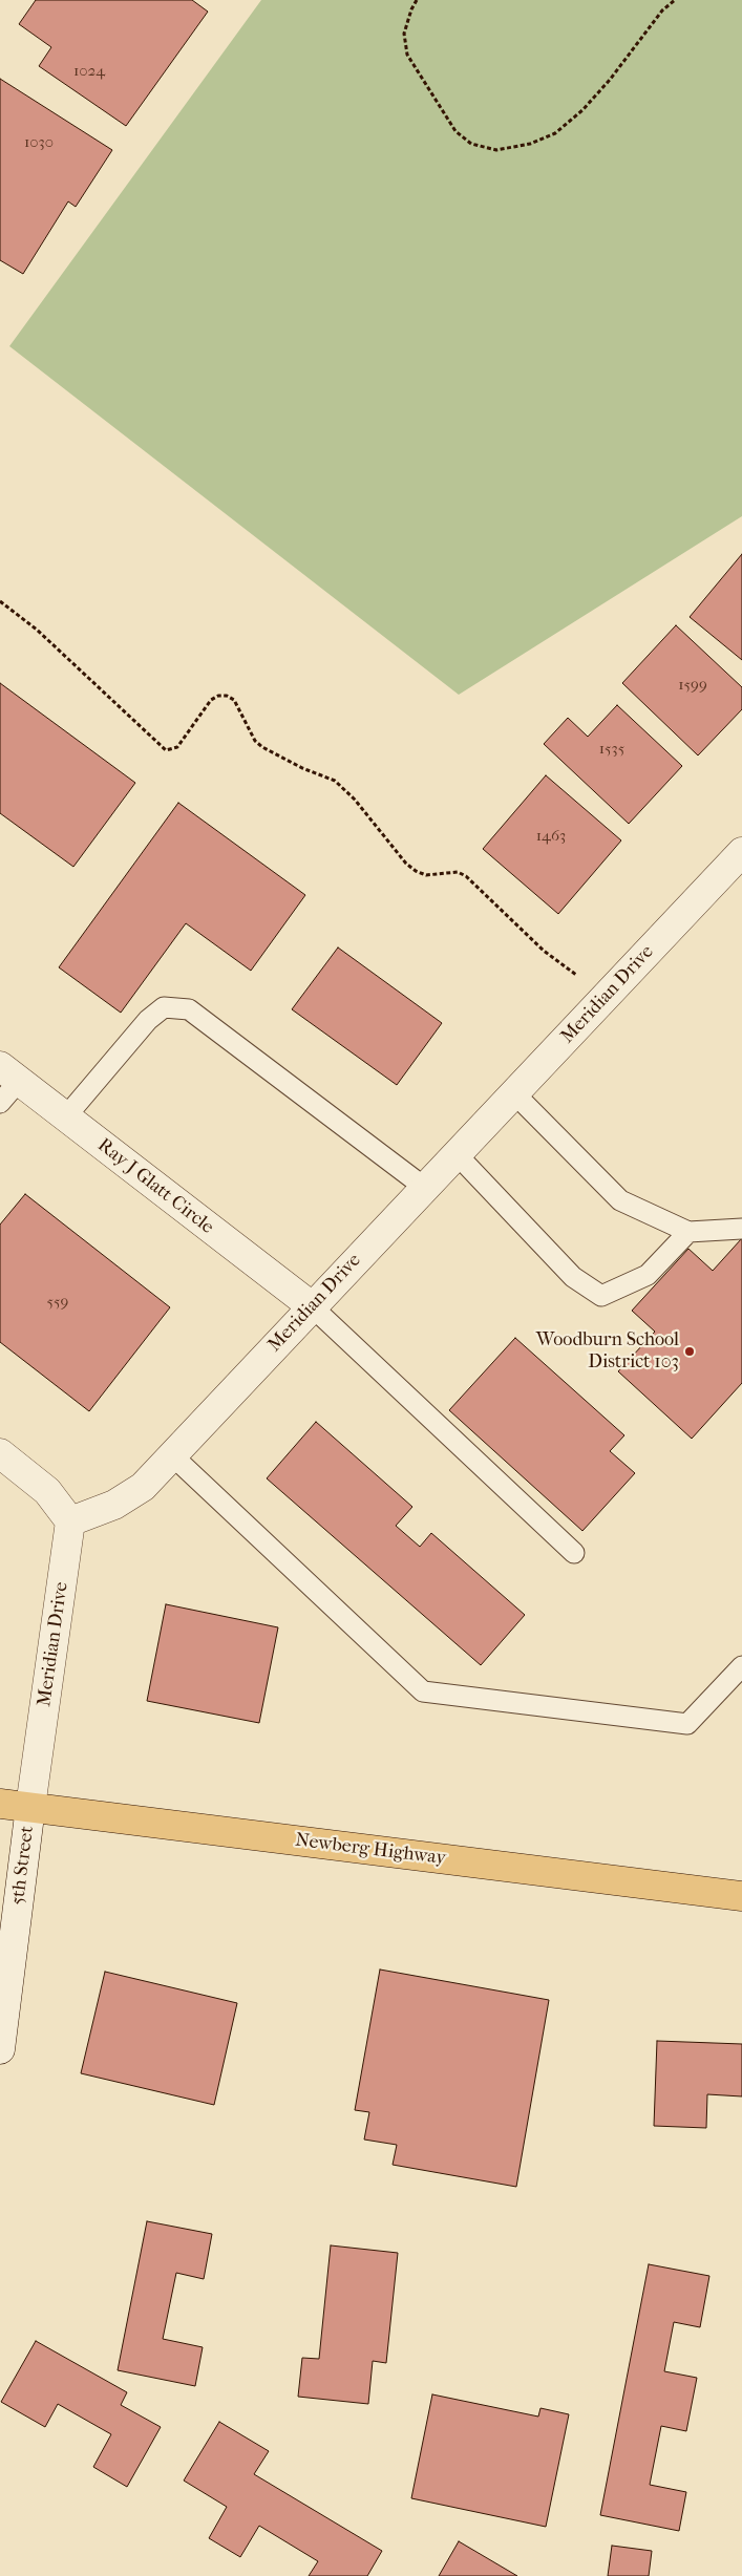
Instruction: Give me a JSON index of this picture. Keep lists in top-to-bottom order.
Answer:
{
  "streets": {
    "main road": ["Newberg Highway"],
    "street": ["Meridian Drive", "Ray J Glatt Circle", "5th Street"]
  },
  "crossings": [
    ["Meridian Drive", "Ray J Glatt Circle"],
    ["Meridian Drive", "Newberg Highway"],
    ["Meridian Drive", "5th Street"],
    ["Newberg Highway", "5th Street"]
  ],
  "places": ["Woodburn School District 103"],
  "house_numbers": [
    "1024",
    "1030",
    "1599",
    "1535",
    "1463",
    "559"
  ]
}
